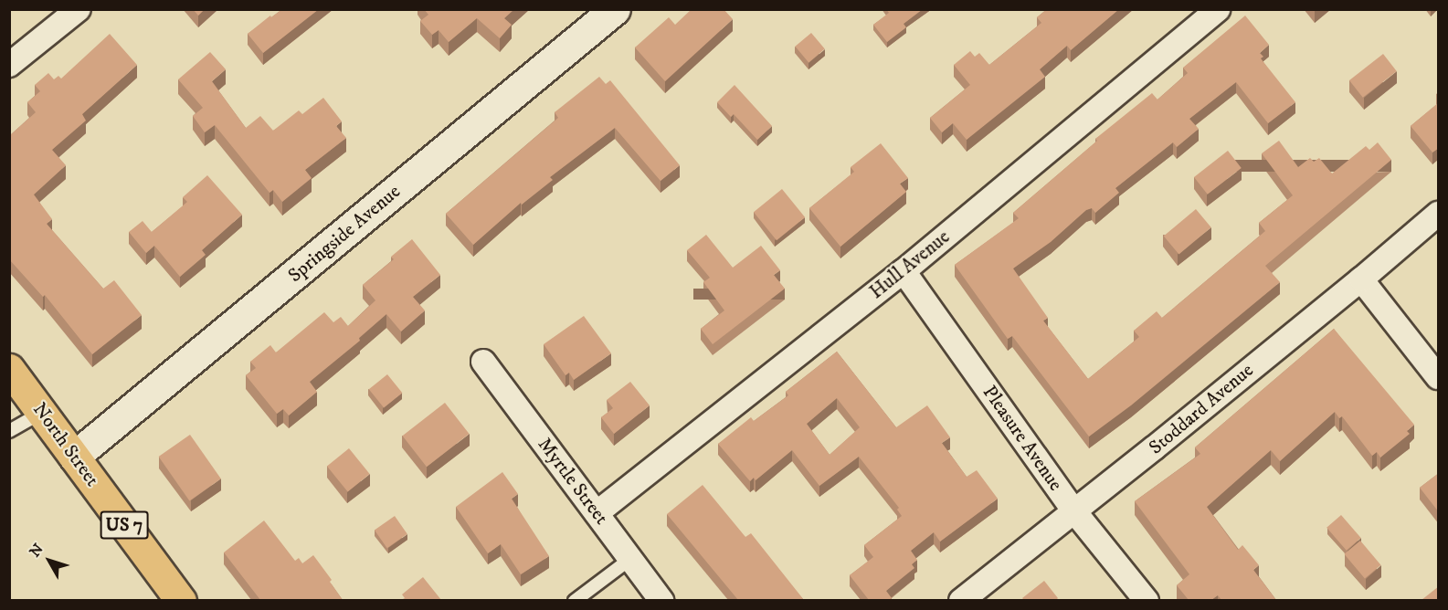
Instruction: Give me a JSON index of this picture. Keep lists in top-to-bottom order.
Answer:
{
  "streets": {
    "main road": ["North Street", "US 7"],
    "street": [
      "Springside Avenue",
      "Hull Avenue",
      "Stoddard Avenue",
      "Pleasure Avenue",
      "Myrtle Street"
    ]
  },
  "crossings": [
    ["Springside Avenue", "North Street"],
    ["Hull Avenue", "Pleasure Avenue"],
    ["Hull Avenue", "Myrtle Street"],
    ["Stoddard Avenue", "Pleasure Avenue"]
  ],
  "north": "top left"
}
